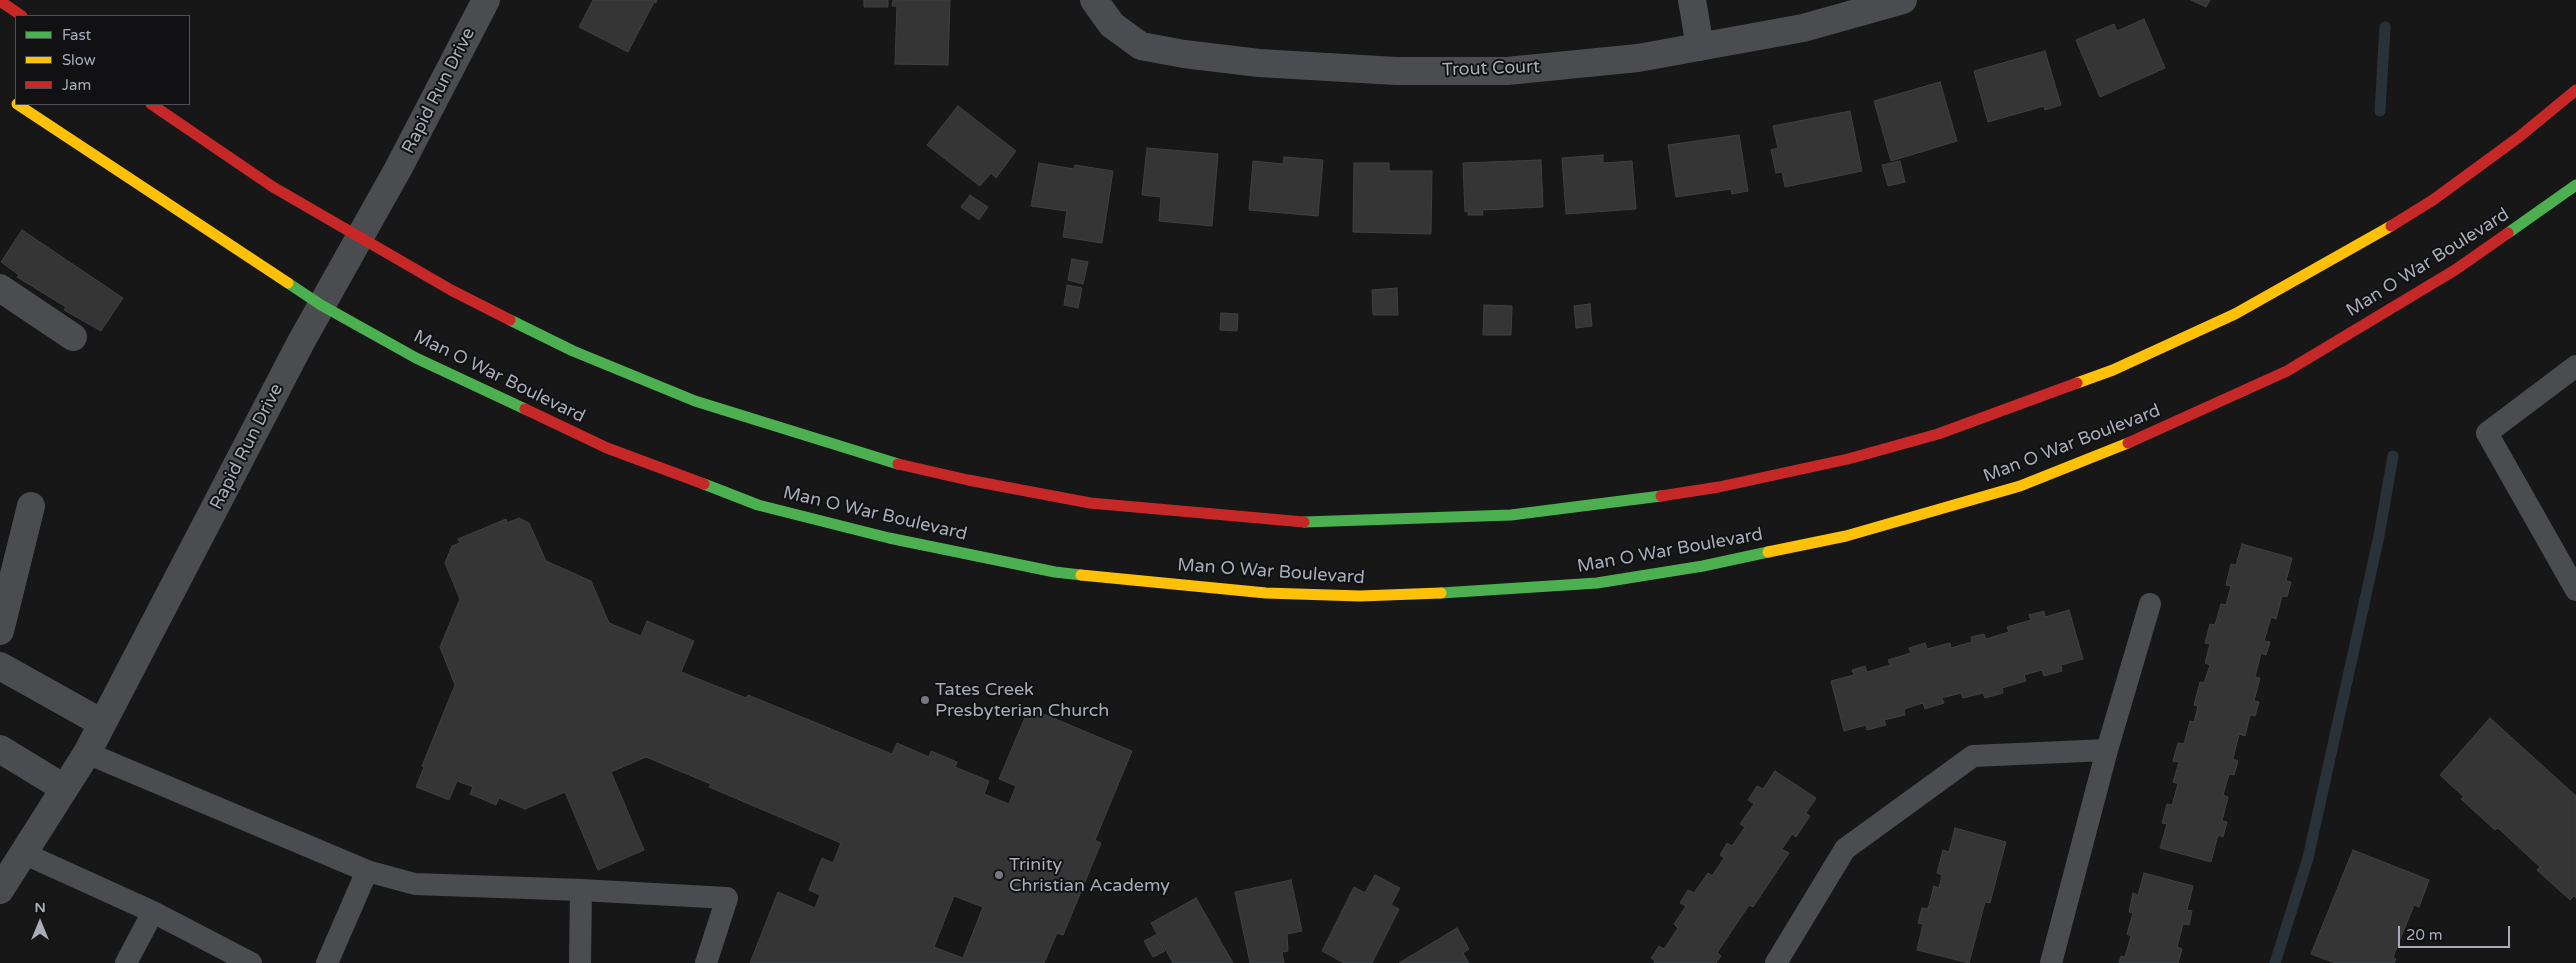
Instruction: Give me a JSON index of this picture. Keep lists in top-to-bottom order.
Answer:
{
  "streets": {
    "main road": ["Man O War Boulevard"],
    "street": ["Trout Court", "Rapid Run Drive"]
  },
  "crossings": [
    ["Rapid Run Drive", "Man O War Boulevard"]
  ],
  "places": ["Tates Creek Presbyterian Church", "Trinity Christian Academy"],
  "legend": ["Fast", "Slow", "Jam"],
  "scale_bar": "20 m",
  "north": "top"
}
